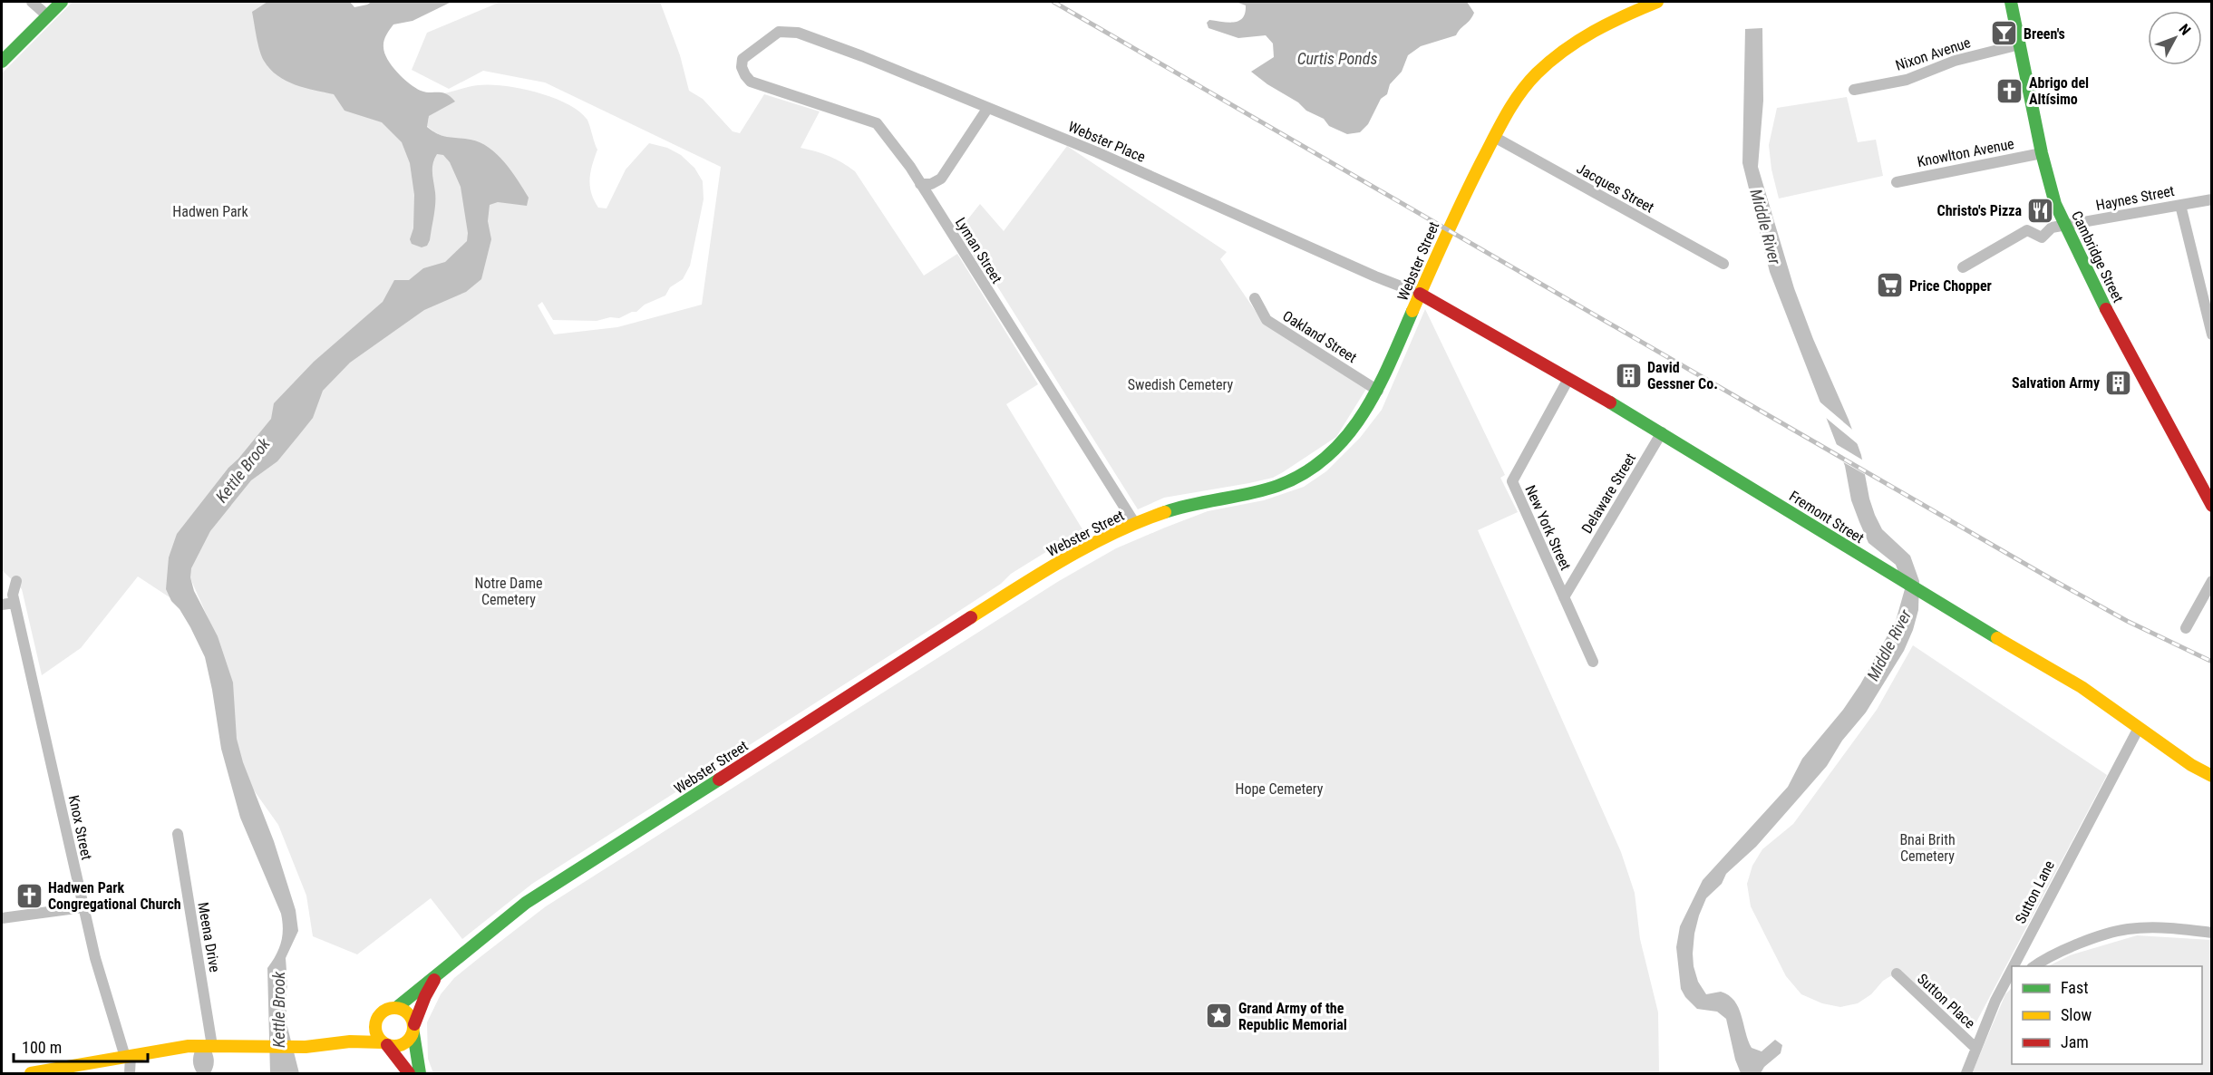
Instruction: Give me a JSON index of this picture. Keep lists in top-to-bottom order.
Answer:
{
  "streets": {
    "main road": ["Cambridge Street", "Webster Street", "Fremont Street"],
    "street": [
      "Nixon Avenue",
      "Webster Place",
      "Knowlton Avenue",
      "Jacques Street",
      "Haynes Street",
      "Lyman Street",
      "Oakland Street",
      "Delaware Street",
      "New York Street",
      "Knox Street",
      "Sutton Lane",
      "Meena Drive",
      "Sutton Place"
    ]
  },
  "crossings": [
    ["Nixon Avenue", "Cambridge Street"],
    ["Webster Place", "Lyman Street"],
    ["Webster Place", "Webster Street"],
    ["Webster Place", "Fremont Street"],
    ["Knowlton Avenue", "Cambridge Street"],
    ["Jacques Street", "Webster Street"],
    ["Haynes Street", "Cambridge Street"],
    ["Lyman Street", "Webster Street"],
    ["Webster Street", "Oakland Street"],
    ["Webster Street", "Fremont Street"],
    ["Delaware Street", "Fremont Street"],
    ["Delaware Street", "New York Street"],
    ["Fremont Street", "New York Street"],
    ["Fremont Street", "Sutton Lane"],
    ["Sutton Lane", "Sutton Place"]
  ],
  "water": ["Curtis Ponds", "Middle River", "Kettle Brook"],
  "parks": [
    "Hadwen Park",
    "Swedish Cemetery",
    "Notre Dame Cemetery",
    "Hope Cemetery",
    "Bnai Brith Cemetery"
  ],
  "places": {
    "bar": ["Breen's"],
    "church": ["Abrigo del Altísimo", "Hadwen Park Congregational Church"],
    "restaurant": ["Christo's Pizza"],
    "supermarket": ["Price Chopper"],
    "building": ["David Gessner Co.", "Salvation Army"],
    "place": ["Grand Army of the Republic Memorial"]
  },
  "legend": ["Fast", "Slow", "Jam"],
  "scale_bar": "100 m",
  "north": "top right"
}
